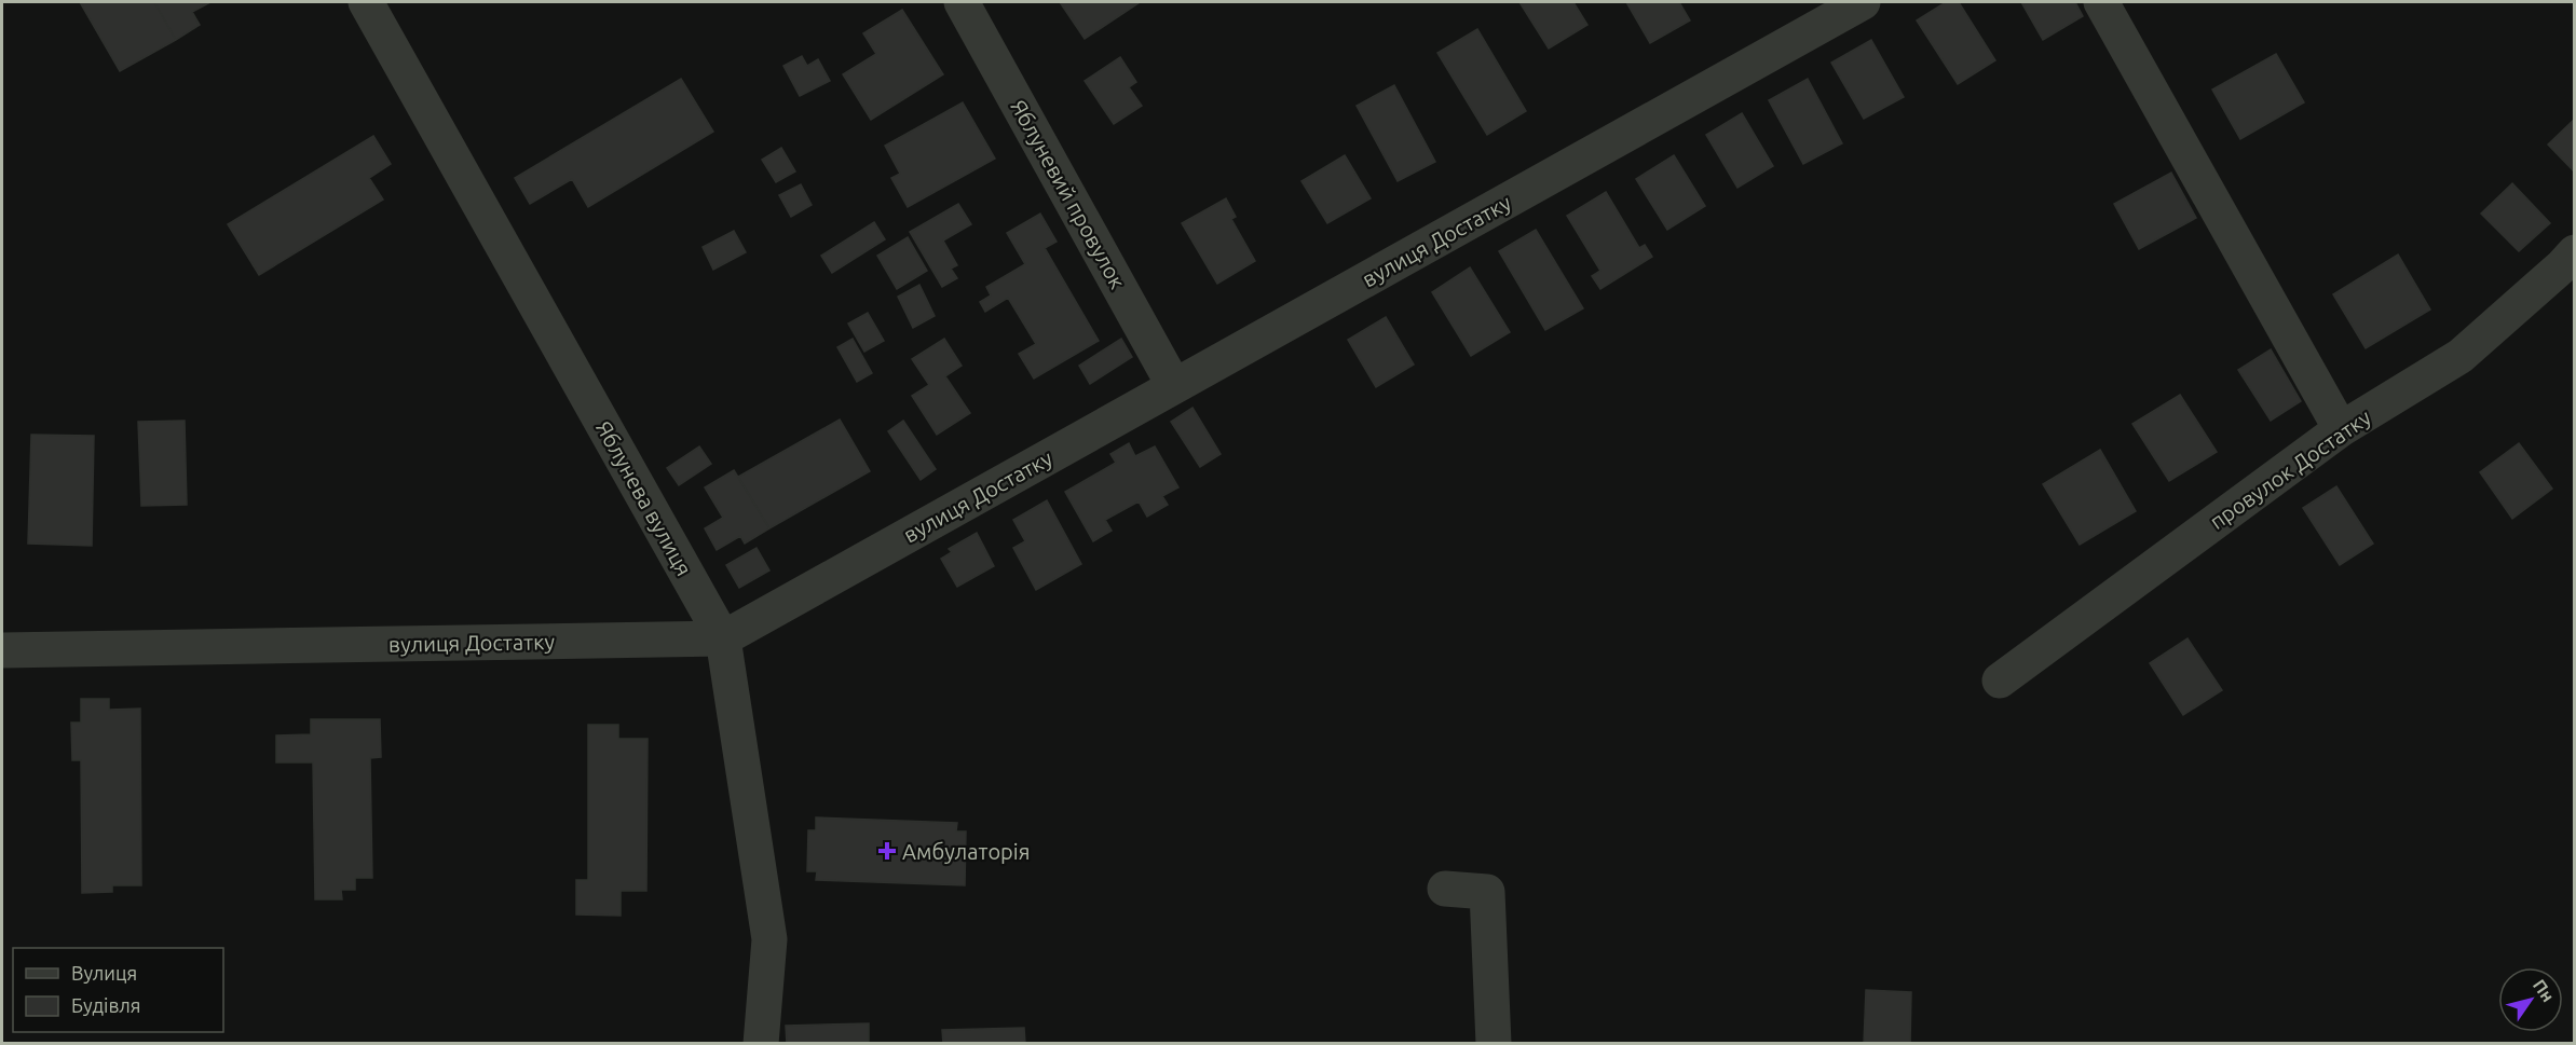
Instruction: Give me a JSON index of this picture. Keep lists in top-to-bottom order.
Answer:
{
  "streets": {
    "street": [
      "Яблуневий провулок",
      "вулиця Достатку",
      "провулок Достатку",
      "Яблунева вулиця"
    ]
  },
  "crossings": [
    ["Яблуневий провулок", "вулиця Достатку"],
    ["вулиця Достатку", "Яблунева вулиця"]
  ],
  "places": {
    "health": ["Амбулаторія"]
  },
  "legend": ["Вулиця", "Будівля"],
  "north": "top right"
}
